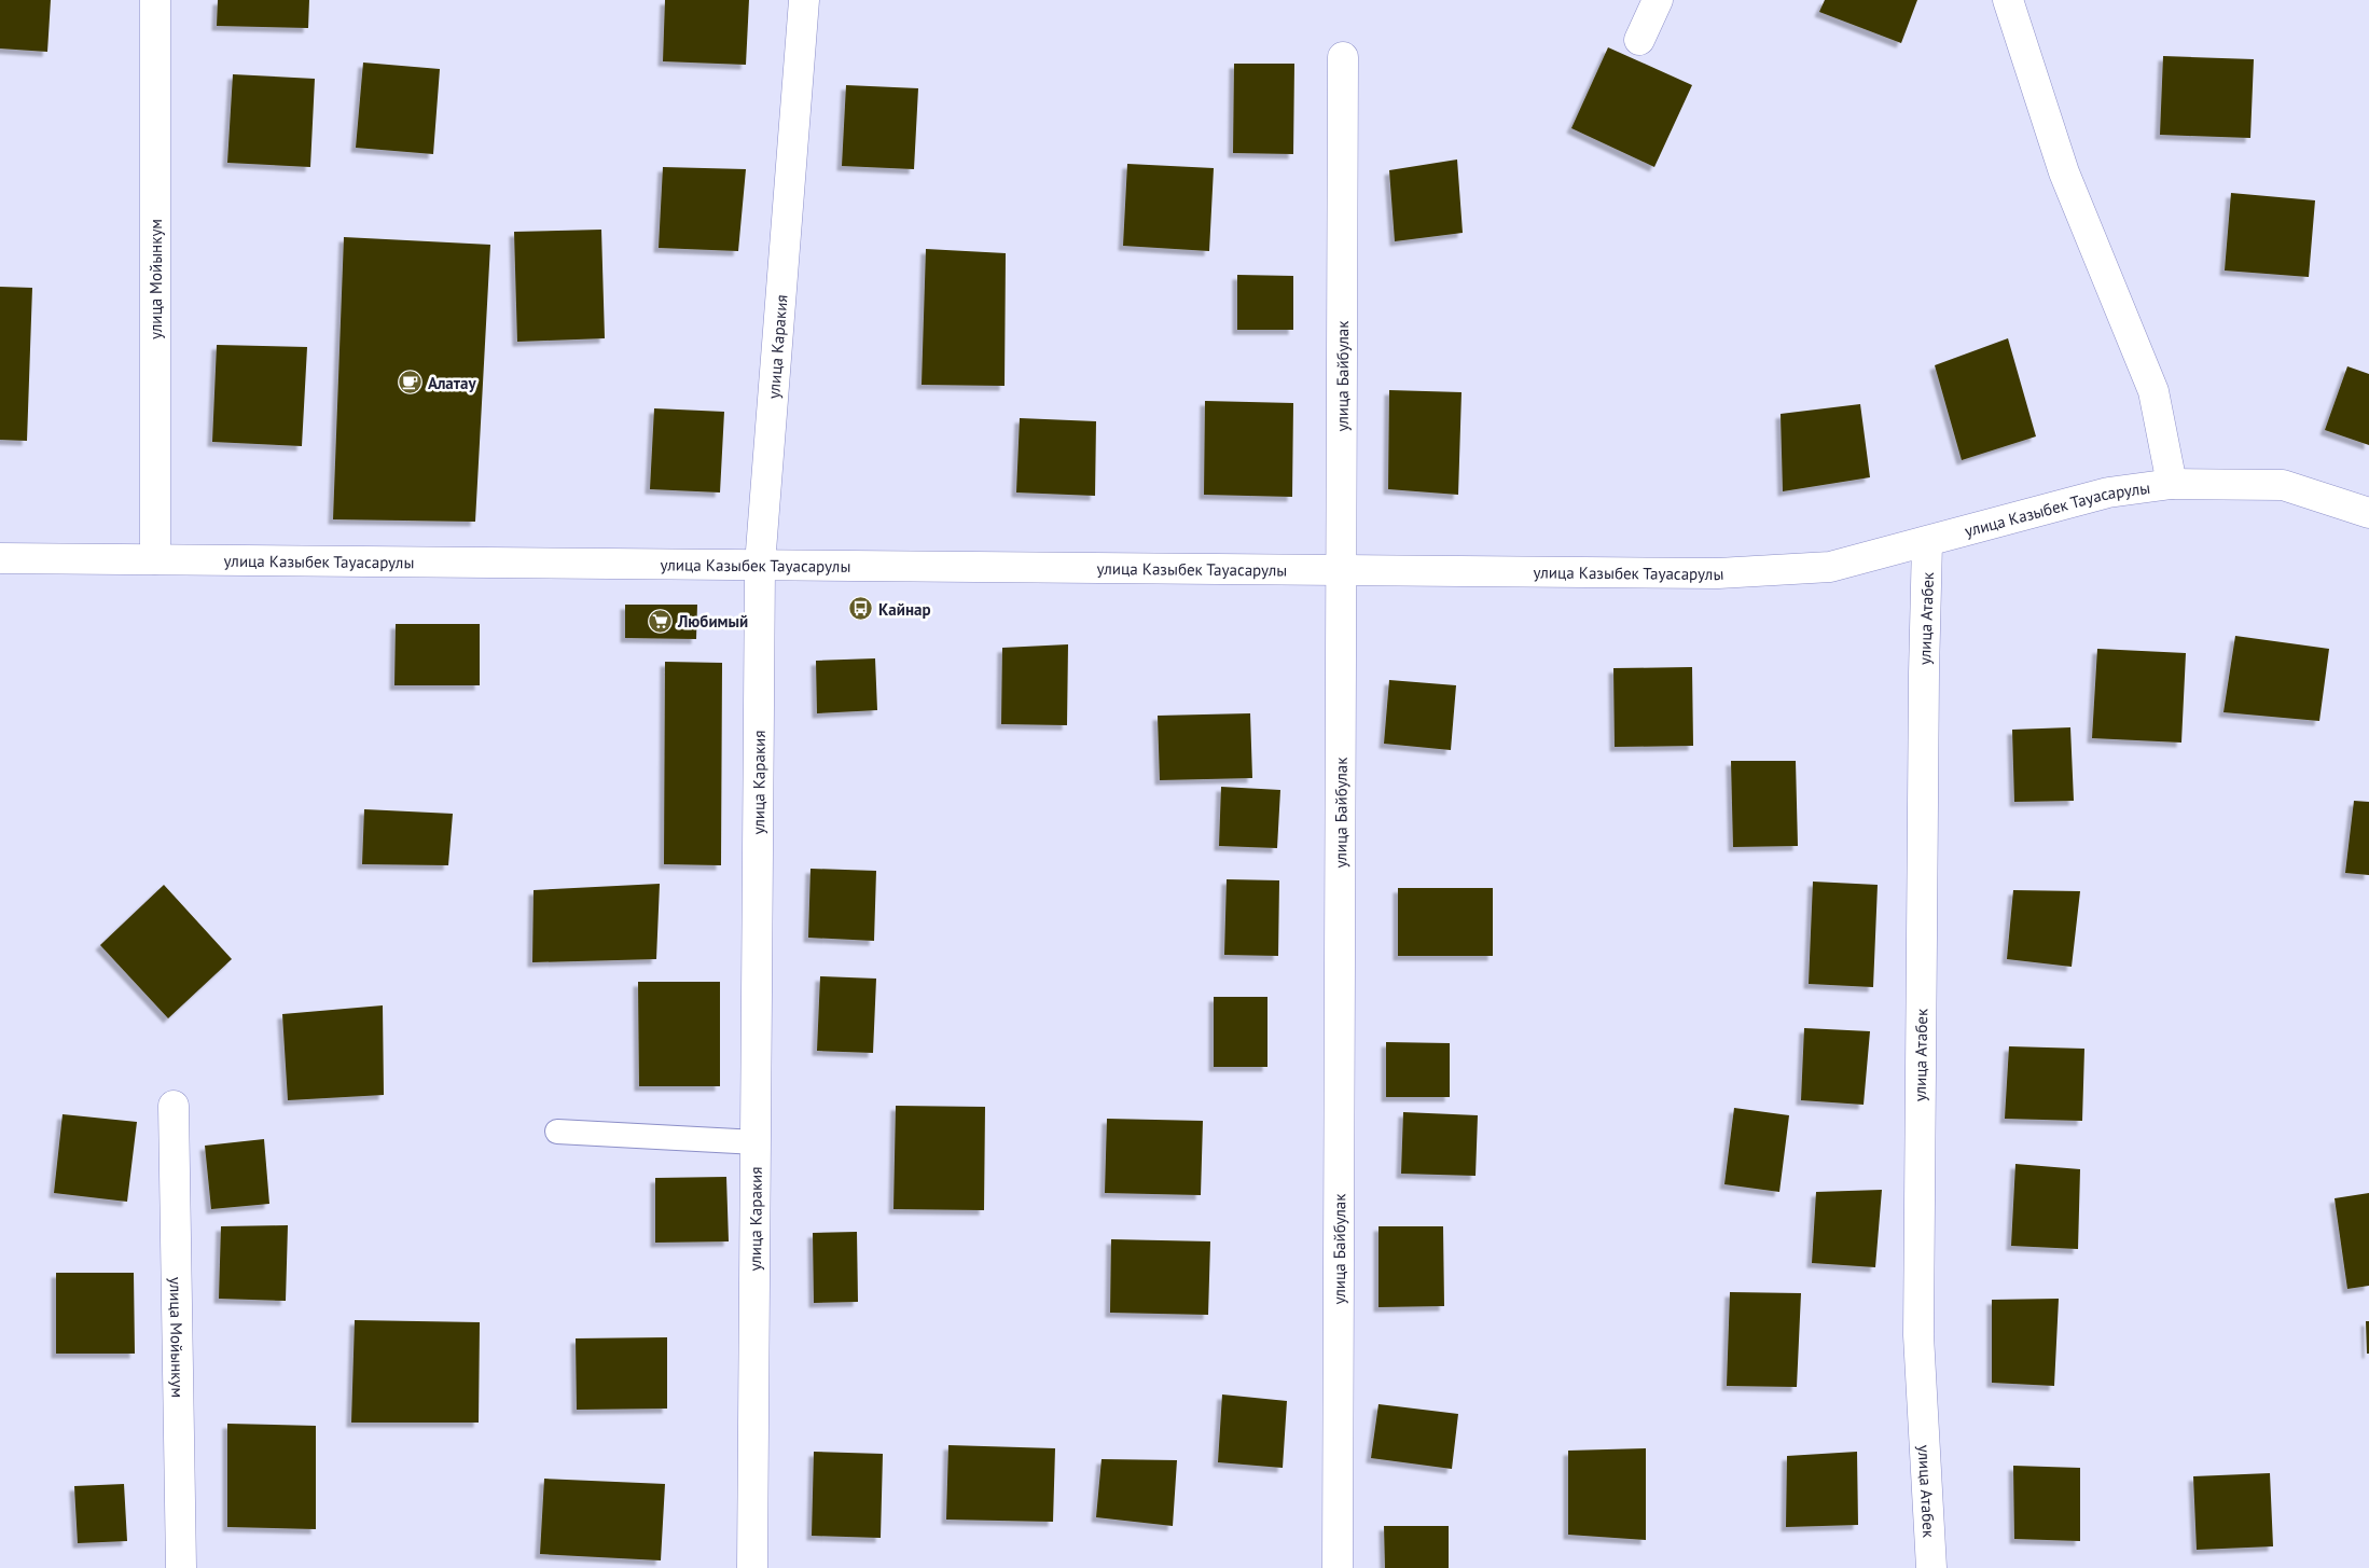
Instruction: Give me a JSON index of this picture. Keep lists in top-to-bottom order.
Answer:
{
  "streets": {
    "street": [
      "улица Мойынкум",
      "улица Каракия",
      "улица Байбулак",
      "улица Казыбек Тауасарулы",
      "улица Атабек"
    ]
  },
  "crossings": [
    ["улица Мойынкум", "улица Казыбек Тауасарулы"],
    ["улица Каракия", "улица Казыбек Тауасарулы"],
    ["улица Байбулак", "улица Казыбек Тауасарулы"],
    ["улица Казыбек Тауасарулы", "улица Атабек"]
  ],
  "places": {
    "cafe": ["Алатау"],
    "bus stop": ["Кайнар"],
    "supermarket": ["Любимый"]
  }
}
